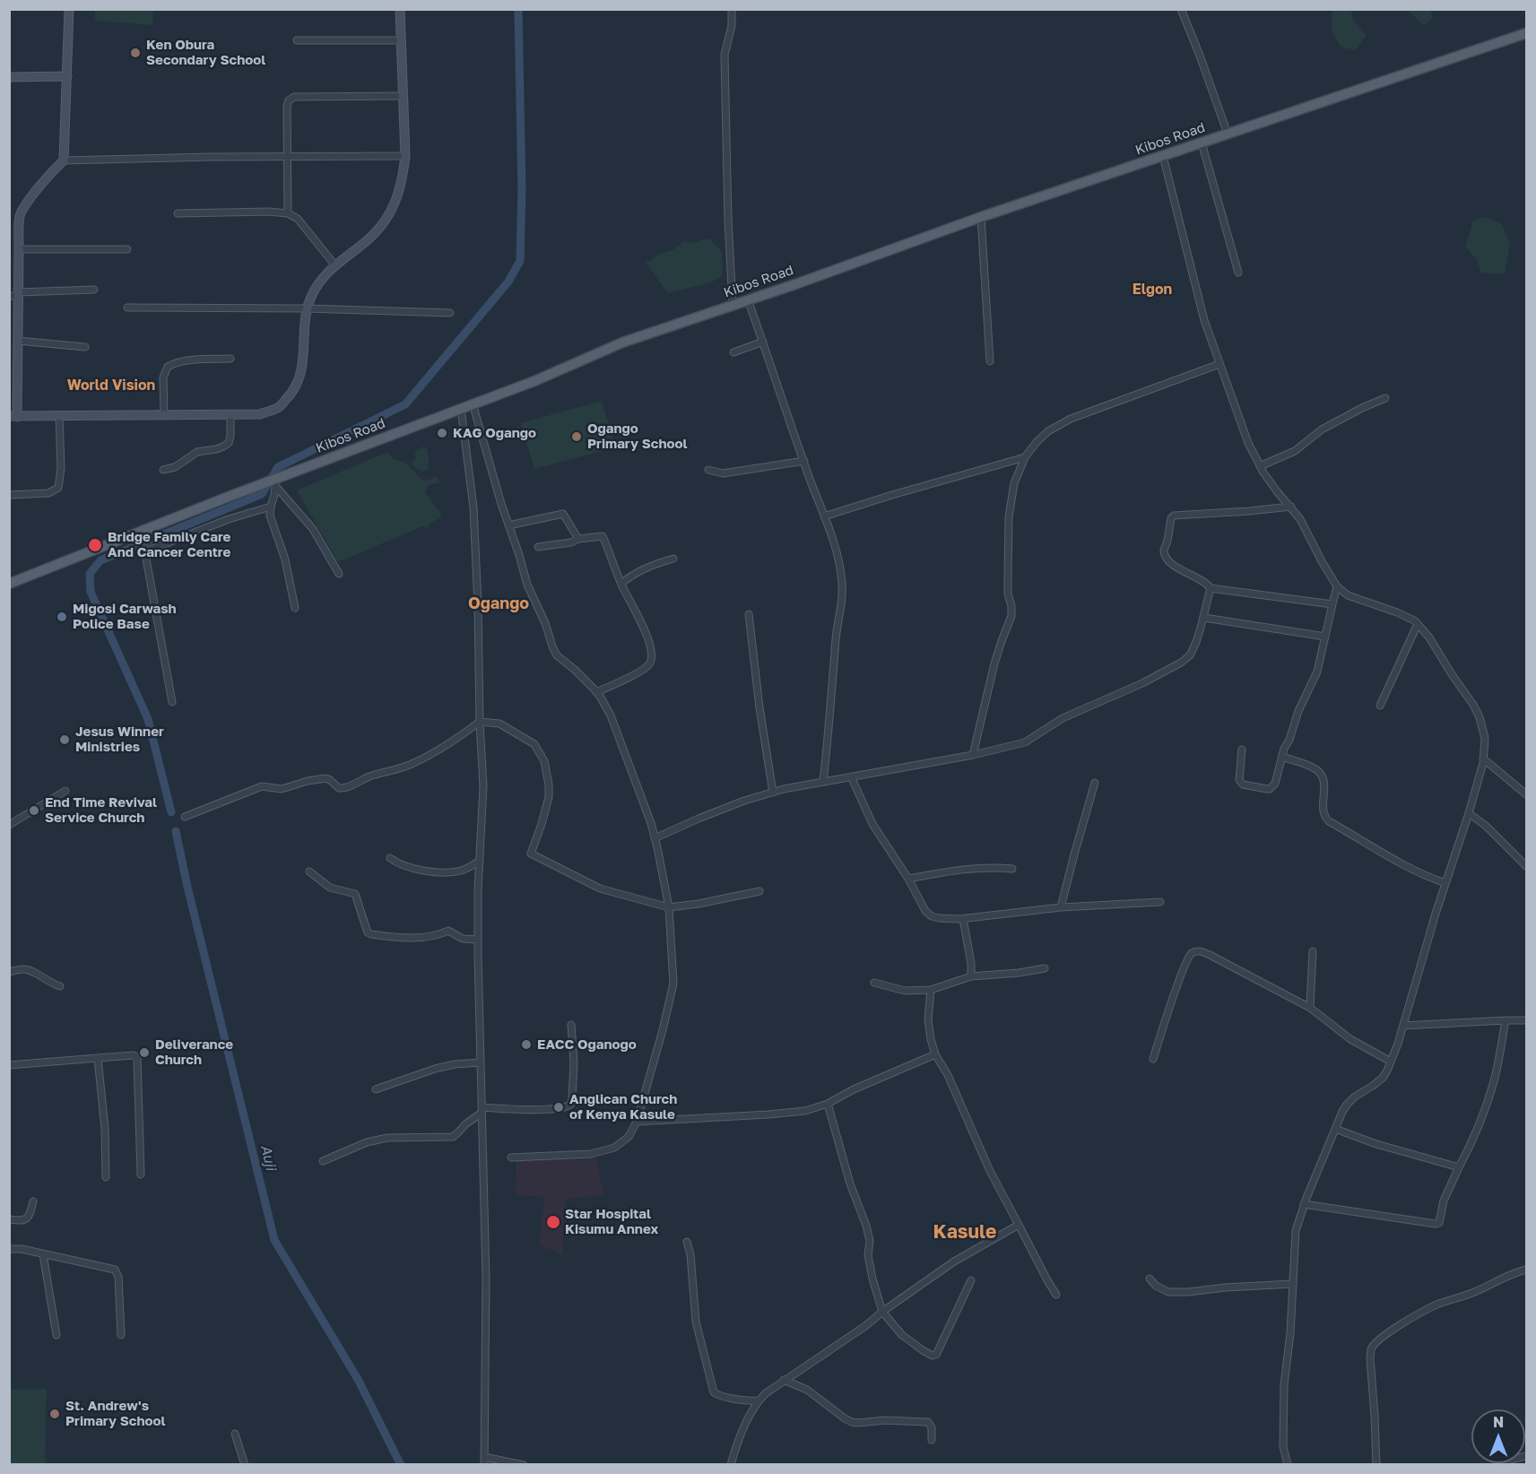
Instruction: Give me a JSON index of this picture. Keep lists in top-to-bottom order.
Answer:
{
  "streets": {
    "main road": ["Kibos Road"]
  },
  "districts": [
    "Elgon",
    "World Vision",
    "Ogango",
    "Kasule"
  ],
  "water": ["Auji"],
  "places": [
    "Ken Obura Secondary School",
    "KAG Ogango",
    "Ogango Primary School",
    "Bridge Family Care And Cancer Centre",
    "Migosi Carwash Police Base",
    "Jesus Winner Ministries",
    "End Time Revival Service Church",
    "EACC Oganogo",
    "Deliverance Church",
    "Anglican Church of Kenya Kasule",
    "Star Hospital Kisumu Annex",
    "St. Andrew's Primary School"
  ],
  "north": "top"
}
